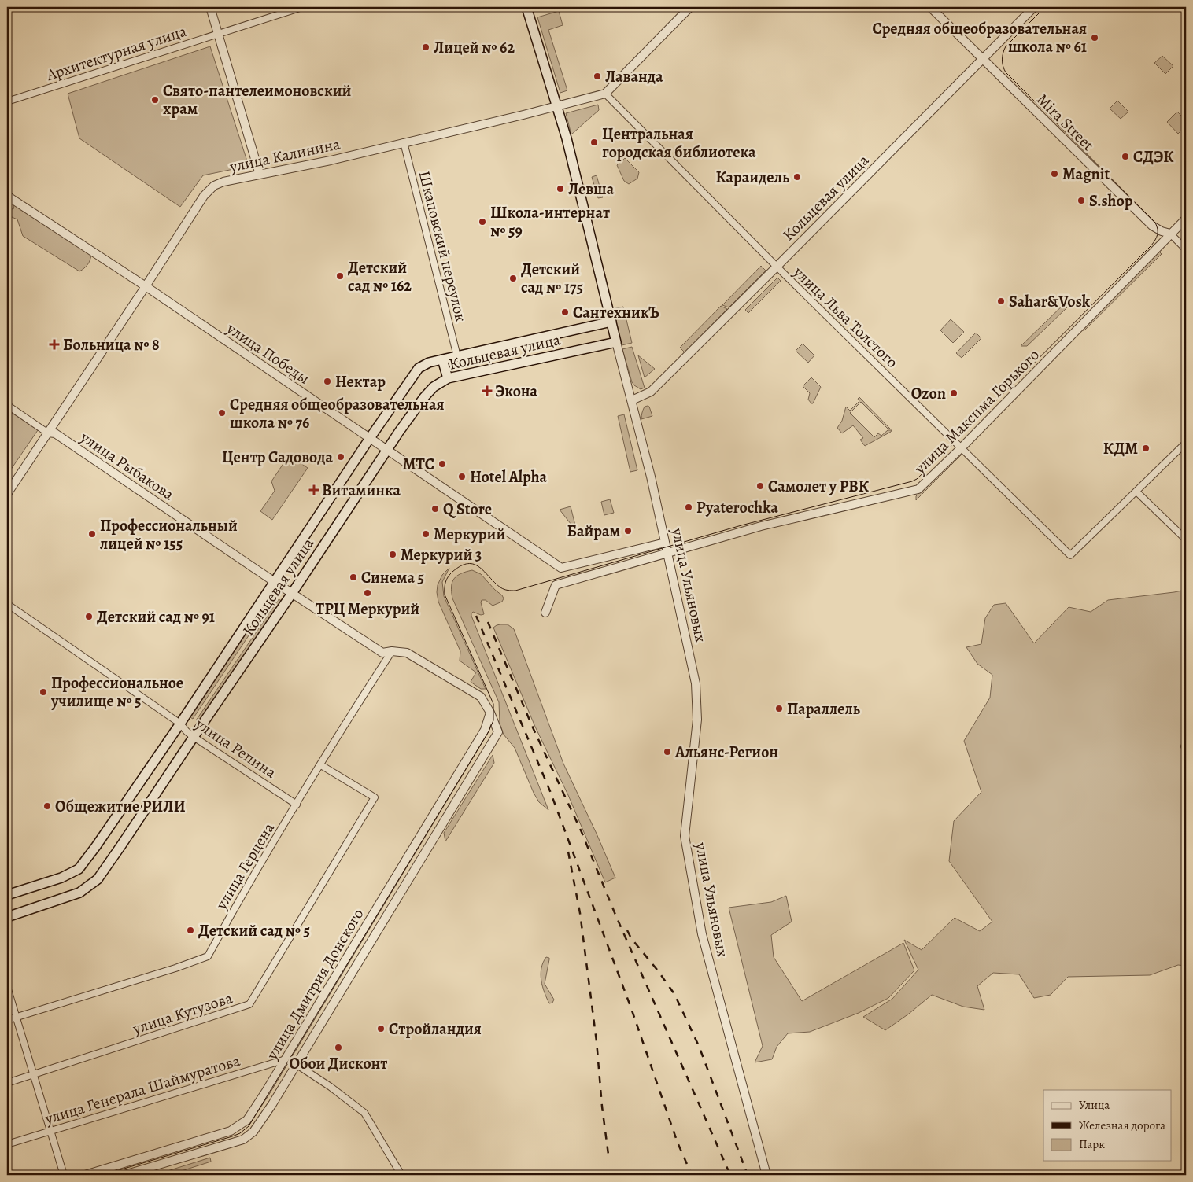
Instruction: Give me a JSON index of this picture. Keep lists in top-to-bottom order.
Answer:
{
  "streets": {
    "main road": ["Кольцевая улица", "улица Ульяновых"],
    "street": [
      "Архитектурная улица",
      "Mira Street",
      "улица Калинина",
      "Шкаповский переулок",
      "улица Льва Толстого",
      "улица Победы",
      "улица Максима Горького",
      "улица Рыбакова",
      "улица Репина",
      "улица Герцена",
      "улица Дмитрия Донского",
      "улица Кутузова",
      "улица Генерала Шаймуратова"
    ]
  },
  "crossings": [
    ["Mira Street", "Кольцевая улица"],
    ["Mira Street", "улица Максима Горького"],
    ["улица Калинина", "Шкаповский переулок"],
    ["улица Калинина", "улица Льва Толстого"],
    ["улица Калинина", "улица Победы"],
    ["улица Калинина", "улица Рыбакова"],
    ["улица Калинина", "улица Ульяновых"],
    ["Кольцевая улица", "Шкаповский переулок"],
    ["Кольцевая улица", "улица Льва Толстого"],
    ["Кольцевая улица", "улица Победы"],
    ["Кольцевая улица", "улица Рыбакова"],
    ["Кольцевая улица", "улица Ульяновых"],
    ["Кольцевая улица", "улица Репина"],
    ["улица Льва Толстого", "улица Максима Горького"],
    ["улица Победы", "улица Ульяновых"],
    ["улица Максима Горького", "улица Ульяновых"],
    ["улица Рыбакова", "улица Герцена"],
    ["улица Рыбакова", "улица Дмитрия Донского"],
    ["улица Репина", "улица Герцена"],
    ["улица Герцена", "улица Кутузова"],
    ["улица Дмитрия Донского", "улица Генерала Шаймуратова"]
  ],
  "places": {
    "other": [
      "Средняя общеобразовательная школа № 61",
      "Лицей № 62",
      "Лаванда",
      "Свято-пантелеимоновский храм",
      "Центральная городская библиотека",
      "СДЭК",
      "Magnit",
      "Караидель",
      "Левша",
      "S.shop",
      "Школа-интернат № 59",
      "Детский сад № 162",
      "Детский сад № 175",
      "Sahar&Vosk",
      "СантехникЪ",
      "Нектар",
      "Ozon",
      "Средняя общеобразовательная школа № 76",
      "КДМ",
      "Центр Садовода",
      "МТС",
      "Hotel Alpha",
      "Самолет у РВК",
      "Pyaterochka",
      "Q Store",
      "Байрам",
      "Профессиональный лицей № 155",
      "Меркурий",
      "Меркурий 3",
      "Синема 5",
      "ТРЦ Меркурий",
      "Детский сад № 91",
      "Профессиональное училище № 5",
      "Параллель",
      "Альянс-Регион",
      "Общежитие РИЛИ",
      "Детский сад № 5",
      "Стройландия",
      "Обои Дисконт"
    ],
    "health": ["Больница № 8", "Экона", "Витаминка"]
  },
  "legend": ["Улица", "Железная дорога", "Парк"]
}
